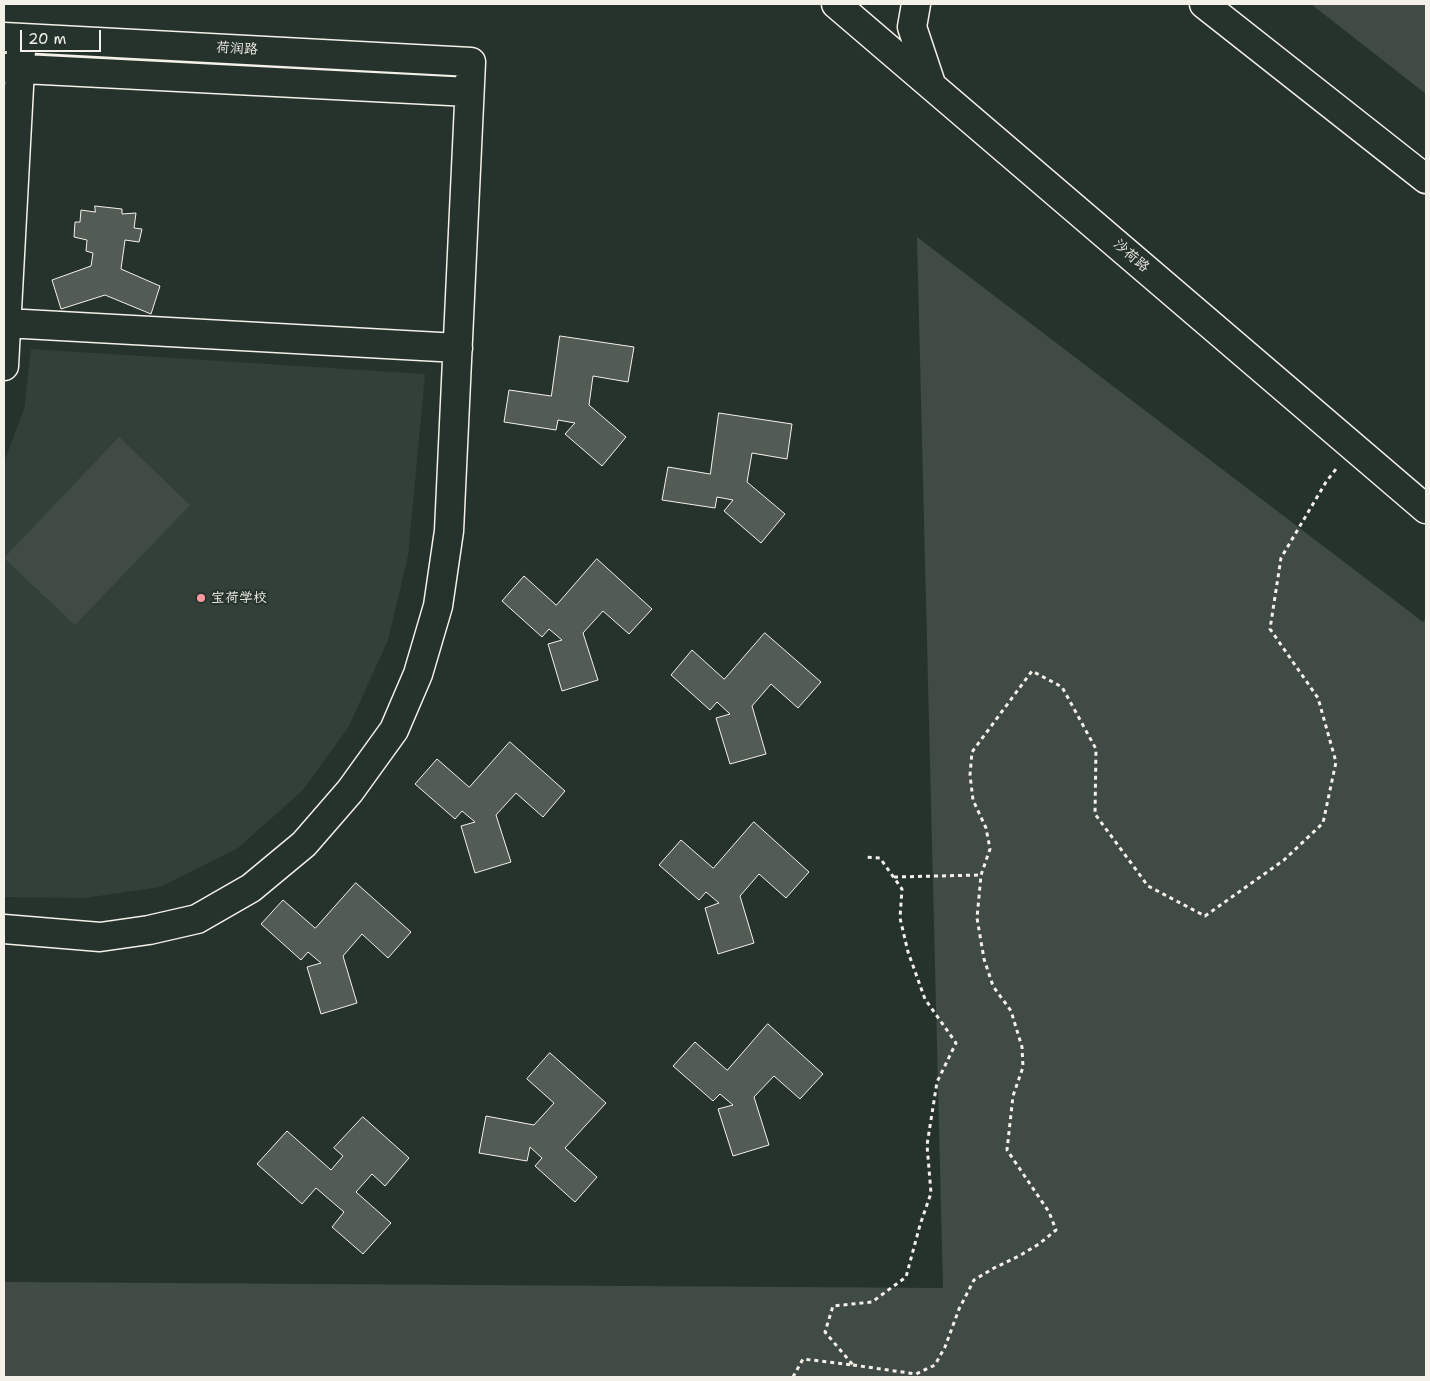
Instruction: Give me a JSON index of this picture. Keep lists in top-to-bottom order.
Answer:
{
  "streets": {
    "street": ["荷润路", "沙荷路"]
  },
  "places": ["宝荷学校"],
  "scale_bar": "20 m"
}
